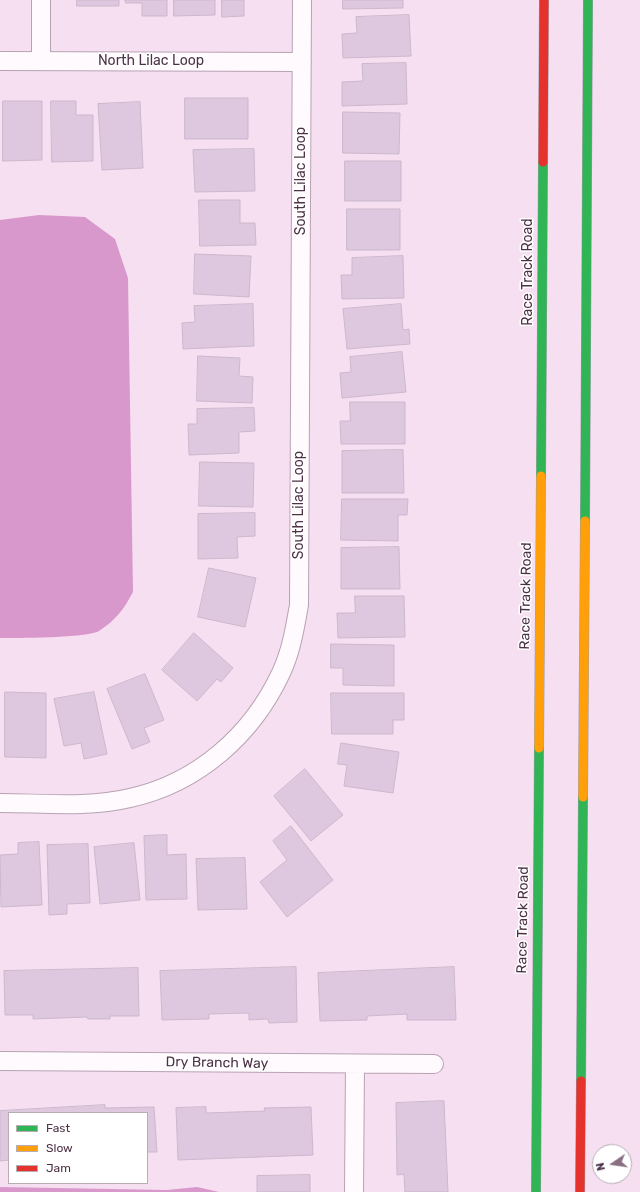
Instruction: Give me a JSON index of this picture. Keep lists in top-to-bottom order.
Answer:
{
  "streets": {
    "main road": ["Race Track Road"],
    "street": ["North Lilac Loop", "South Lilac Loop", "Dry Branch Way"]
  },
  "crossings": [
    ["North Lilac Loop", "South Lilac Loop"]
  ],
  "legend": ["Fast", "Slow", "Jam"],
  "north": "left"
}
